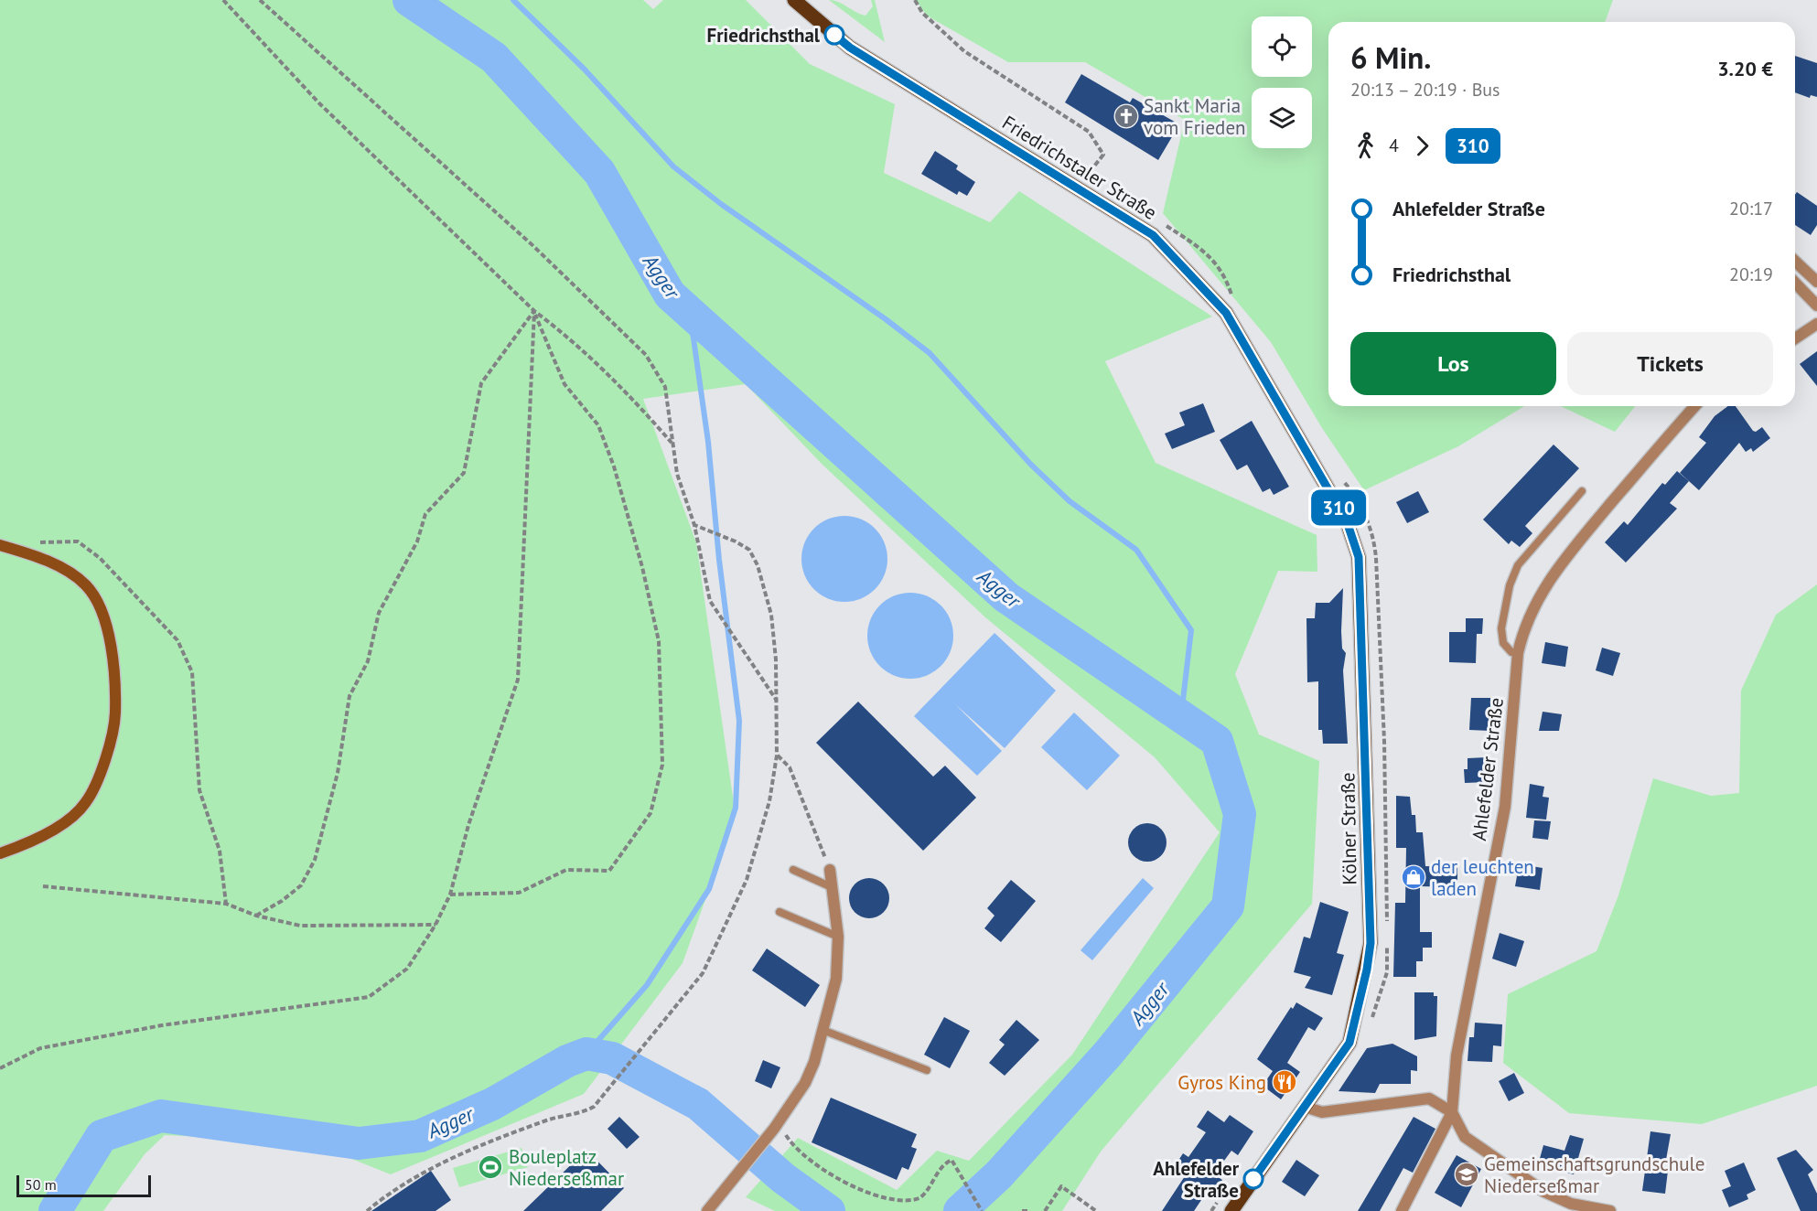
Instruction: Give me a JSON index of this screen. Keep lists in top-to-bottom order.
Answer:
{
  "streets": {
    "main road": ["Friedrichstaler Straße", "Kölner Straße"],
    "street": ["Ahlefelder Straße"]
  },
  "crossings": [
    ["Friedrichstaler Straße", "Kölner Straße"]
  ],
  "water": ["Agger"],
  "places": {
    "other": ["Friedrichsthal", "Ahlefelder Straße"],
    "church": ["Sankt Maria vom Frieden"],
    "shop": ["der leuchten laden"],
    "restaurant": ["Gyros King"],
    "sports": ["Bouleplatz Niederseßmar"],
    "school or university": ["Gemeinschaftsgrundschule Niederseßmar"]
  },
  "lines": ["bus line 310"],
  "scale_bar": "50 m",
  "page": {
    "on_map": "310",
    "heading": ["6 Min.", "20:13 – 20:19 · Bus", "3.20 €"],
    "legs": ["4", "310"],
    "list": [
      {
        "name": "Ahlefelder Straße",
        "value": "20:17"
      },
      {
        "name": "Friedrichsthal",
        "value": "20:19"
      }
    ],
    "buttons": ["Los", "Tickets"],
    "scale": "50 m"
  }
}
